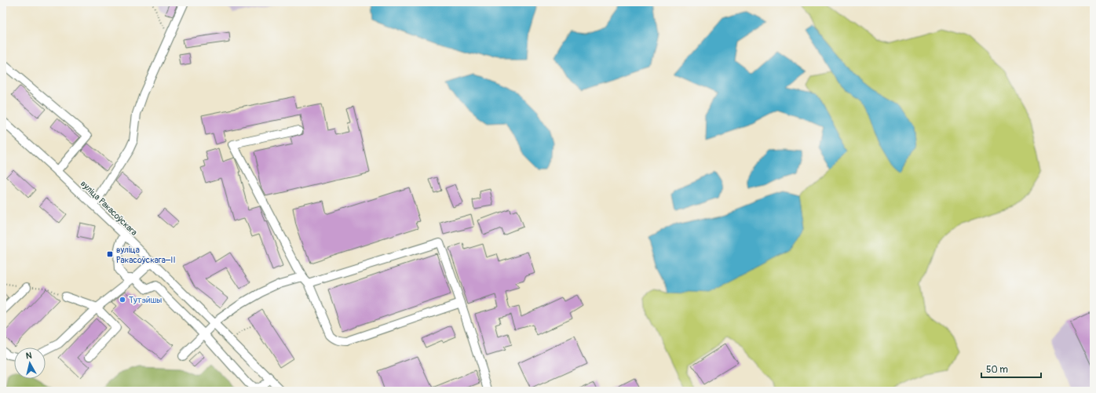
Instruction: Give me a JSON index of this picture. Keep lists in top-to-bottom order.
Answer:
{
  "streets": {
    "street": ["вуліца Ракасоўскага"]
  },
  "places": {
    "transit": ["вуліца Ракасоўскага–II"],
    "other": ["Тутэйшы"]
  },
  "scale_bar": "50 m",
  "north": "top"
}
